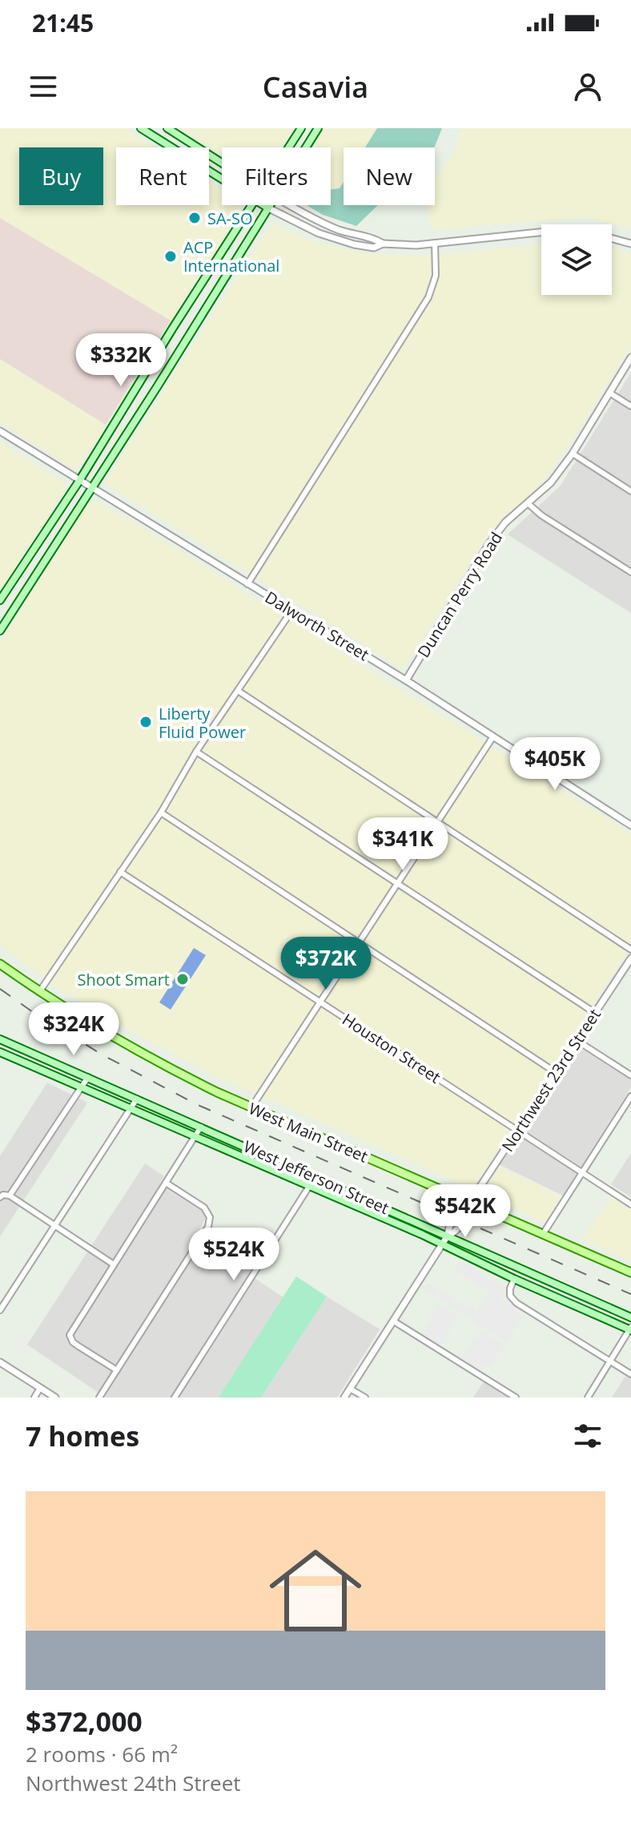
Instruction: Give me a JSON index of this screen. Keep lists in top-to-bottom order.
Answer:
{
  "streets": {
    "main road": ["West Main Street", "West Jefferson Street"],
    "street": [
      "Duncan Perry Road",
      "Dalworth Street",
      "Houston Street",
      "Northwest 23rd Street"
    ]
  },
  "crossings": [
    ["Duncan Perry Road", "Dalworth Street"],
    ["Houston Street", "Northwest 23rd Street"],
    ["Northwest 23rd Street", "West Main Street"],
    ["Northwest 23rd Street", "West Jefferson Street"]
  ],
  "places": [
    "SA-SO",
    "ACP International",
    "Liberty Fluid Power",
    "Shoot Smart"
  ],
  "page": {
    "status": "21:45",
    "header": "Casavia",
    "chip": [
      "Buy",
      "Rent",
      "Filters",
      "New"
    ],
    "price": [
      "$332K",
      "$405K",
      "$341K",
      "$372K",
      "$324K",
      "$542K",
      "$524K"
    ],
    "heading": "7 homes",
    "list": [
      {
        "name": "$372,000",
        "note": "2 rooms · 66 m² · Northwest 24th Street"
      }
    ]
  }
}
